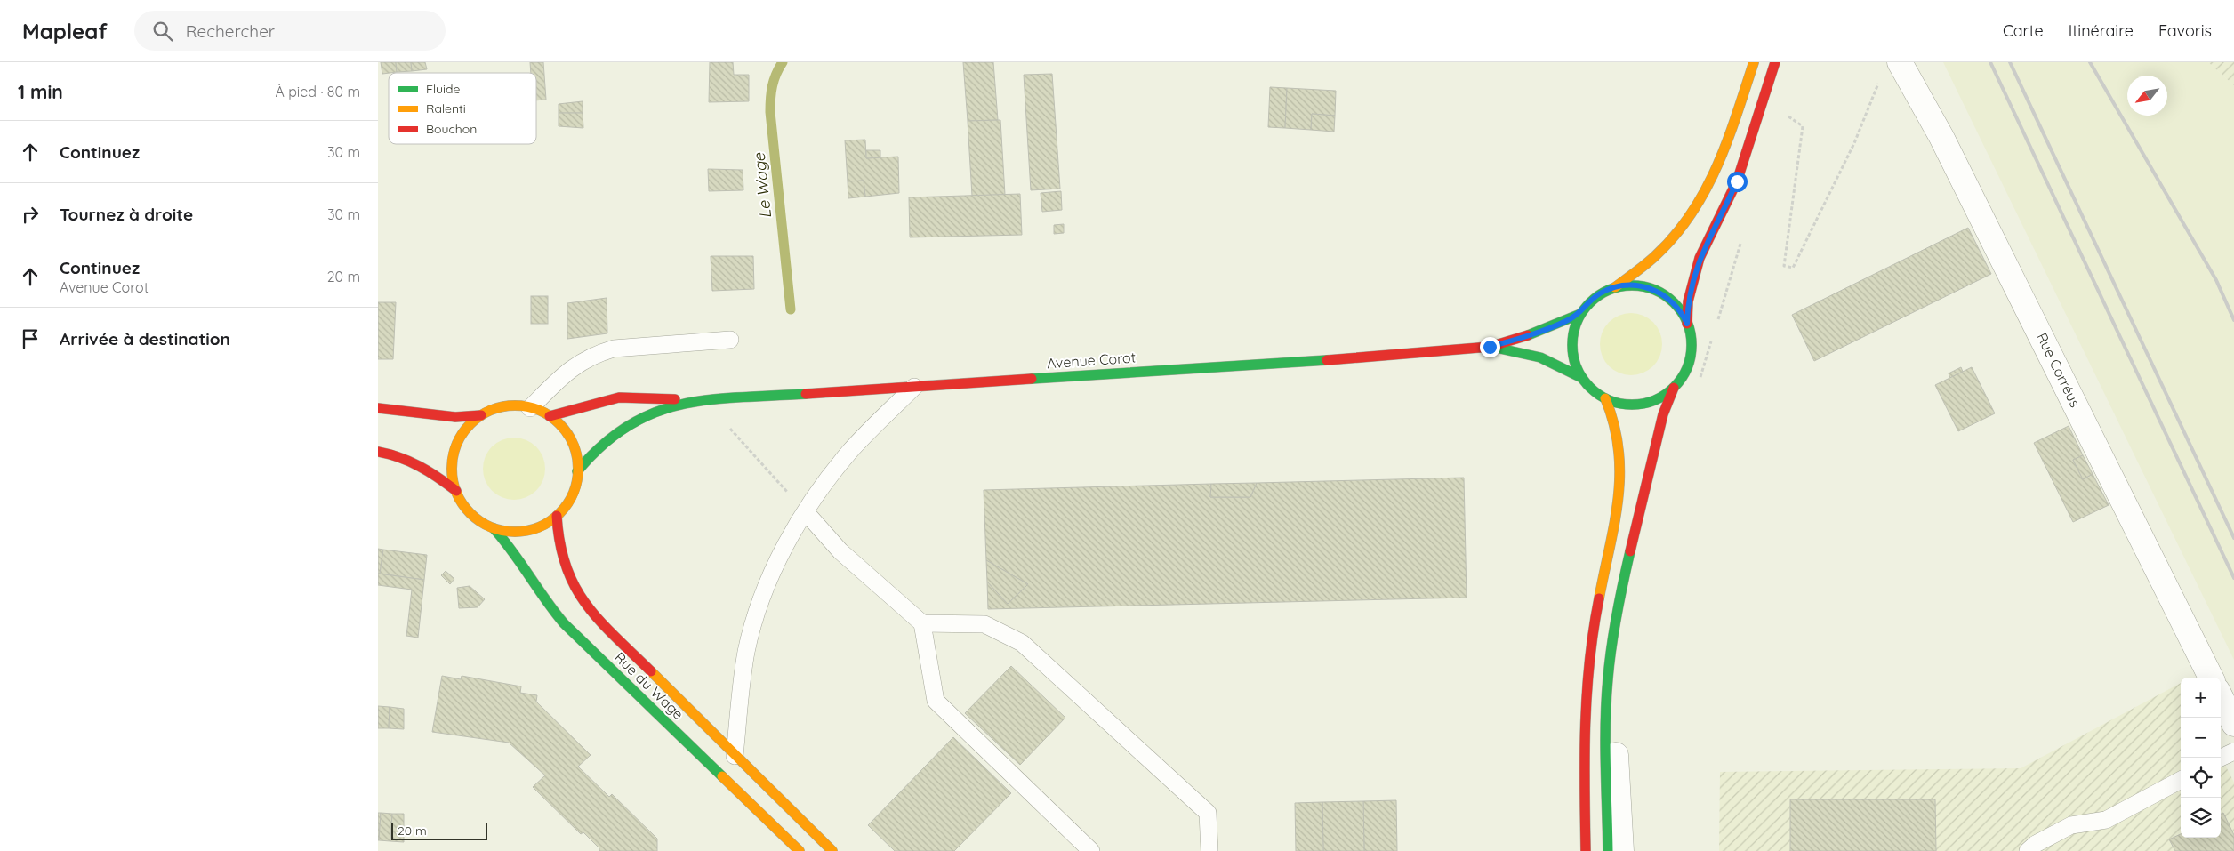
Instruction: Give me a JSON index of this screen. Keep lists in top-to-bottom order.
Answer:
{
  "streets": {
    "street": ["Avenue Corot", "Rue Corréus", "Rue du Wage"]
  },
  "crossings": [
    ["Avenue Corot", "Rue du Wage"]
  ],
  "water": ["Le Wage"],
  "legend": ["Fluide", "Ralenti", "Bouchon"],
  "scale_bar": "20 m",
  "north": "bottom left",
  "page": {
    "header": "Mapleaf",
    "search": "Rechercher",
    "nav": ["Carte", "Itinéraire", "Favoris"],
    "heading": ["1 min", "À pied · 80 m"],
    "list": [
      ["Continuez", "30 m"],
      ["Tournez à droite", "30 m"],
      ["Continuez", "Avenue Corot", "20 m"],
      "Arrivée à destination"
    ],
    "map_buttons": ["+", "−"],
    "scale": "20 m"
  }
}
